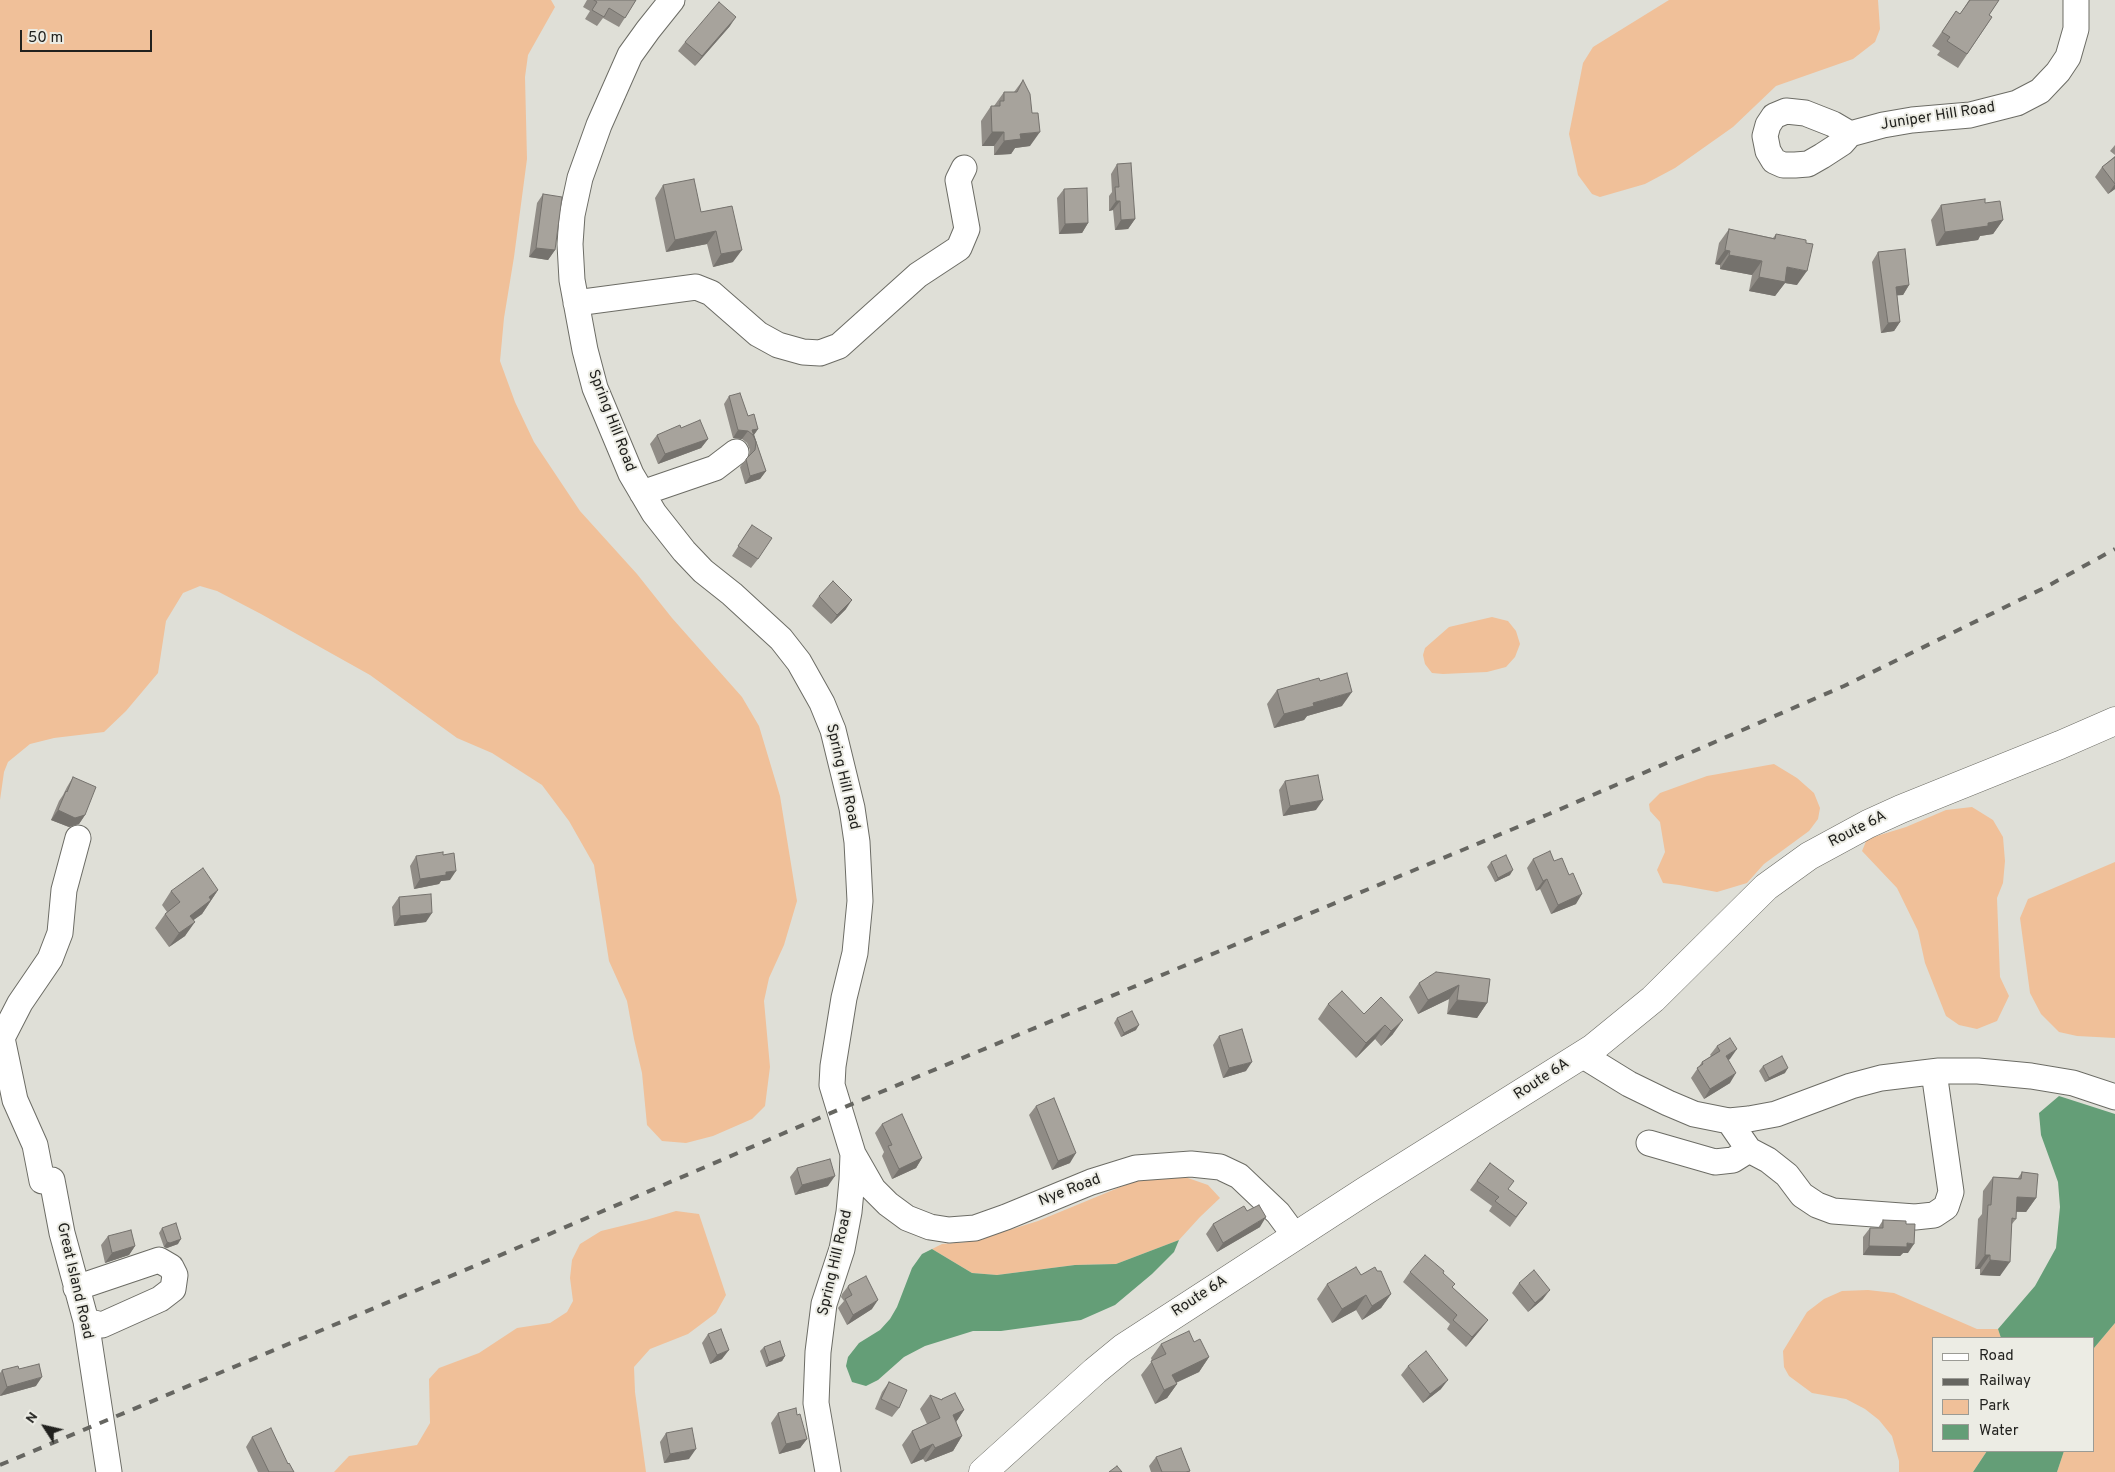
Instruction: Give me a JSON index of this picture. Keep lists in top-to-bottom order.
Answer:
{
  "streets": {
    "main road": ["Route 6A"],
    "street": [
      "Juniper Hill Road",
      "Spring Hill Road",
      "Nye Road",
      "Great Island Road"
    ]
  },
  "crossings": [
    ["Spring Hill Road", "Nye Road"],
    ["Route 6A", "Nye Road"]
  ],
  "legend": [
    "Road",
    "Railway",
    "Park",
    "Water"
  ],
  "scale_bar": "50 m",
  "north": "top left"
}
